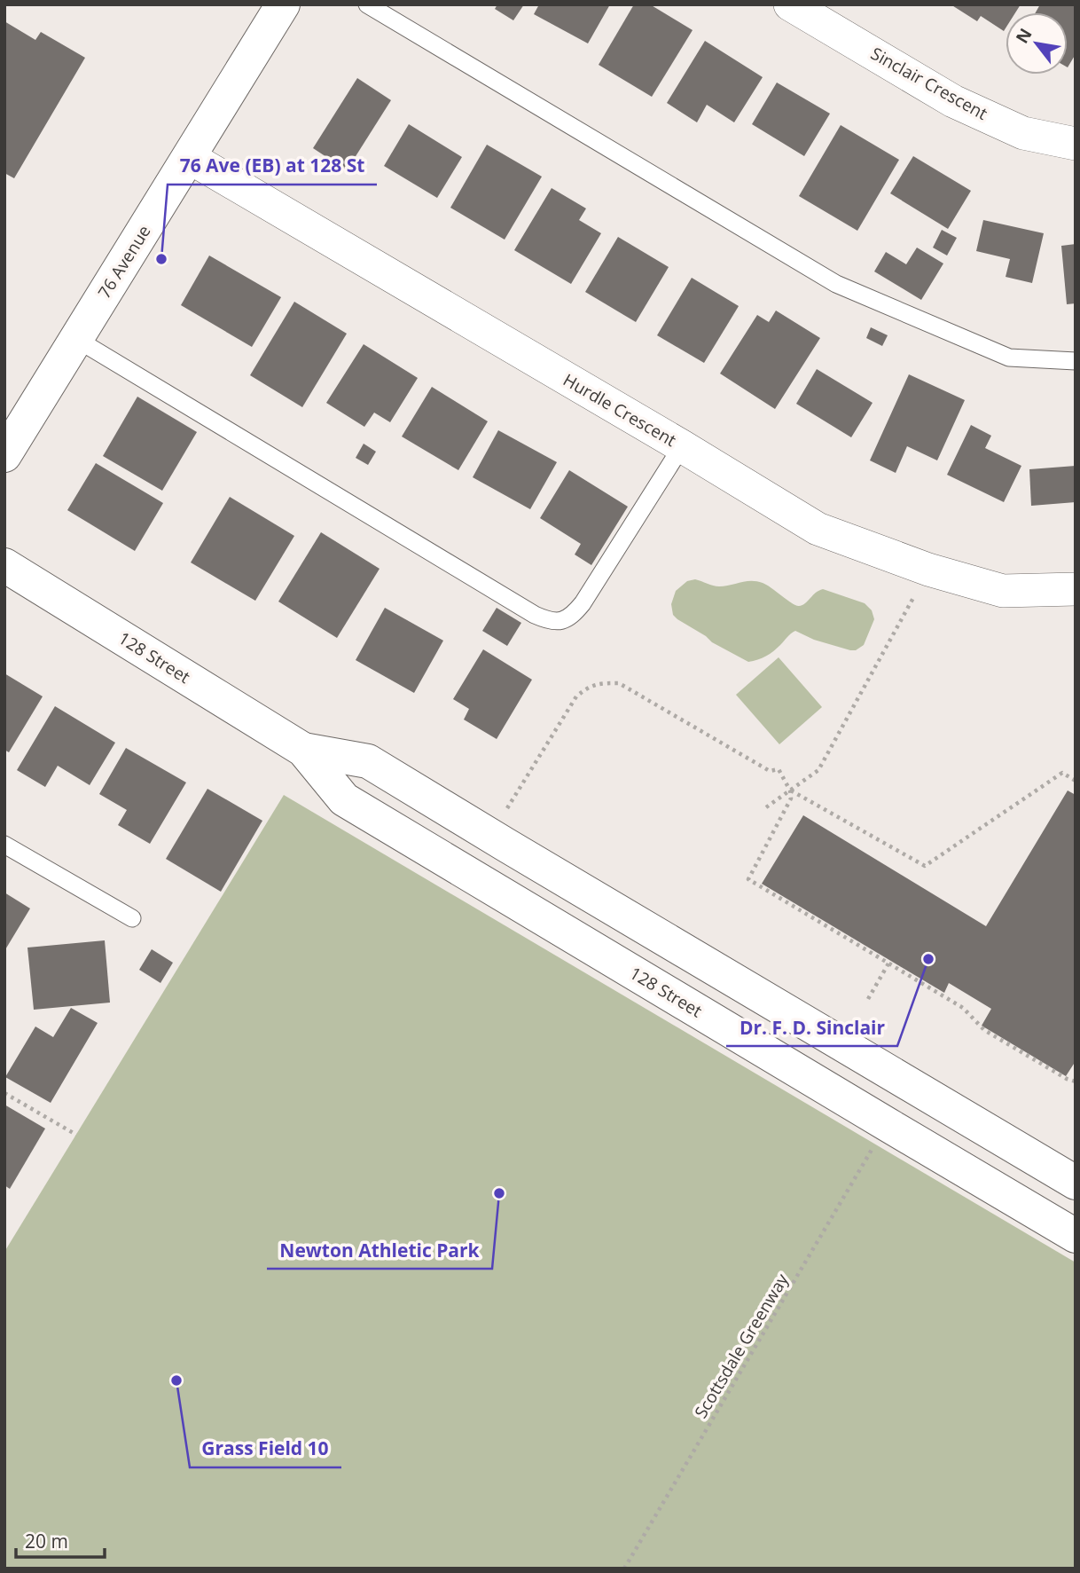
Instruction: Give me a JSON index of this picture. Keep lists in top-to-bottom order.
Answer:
{
  "streets": {
    "main road": ["76 Avenue", "128 Street"],
    "street": ["Sinclair Crescent", "Hurdle Crescent"],
    "path": ["Scottsdale Greenway"]
  },
  "crossings": [
    ["76 Avenue", "Hurdle Crescent"]
  ],
  "places": [
    "76 Ave (EB) at 128 St",
    "Dr. F. D. Sinclair",
    "Newton Athletic Park",
    "Grass Field 10"
  ],
  "scale_bar": "20 m",
  "north": "top left"
}
